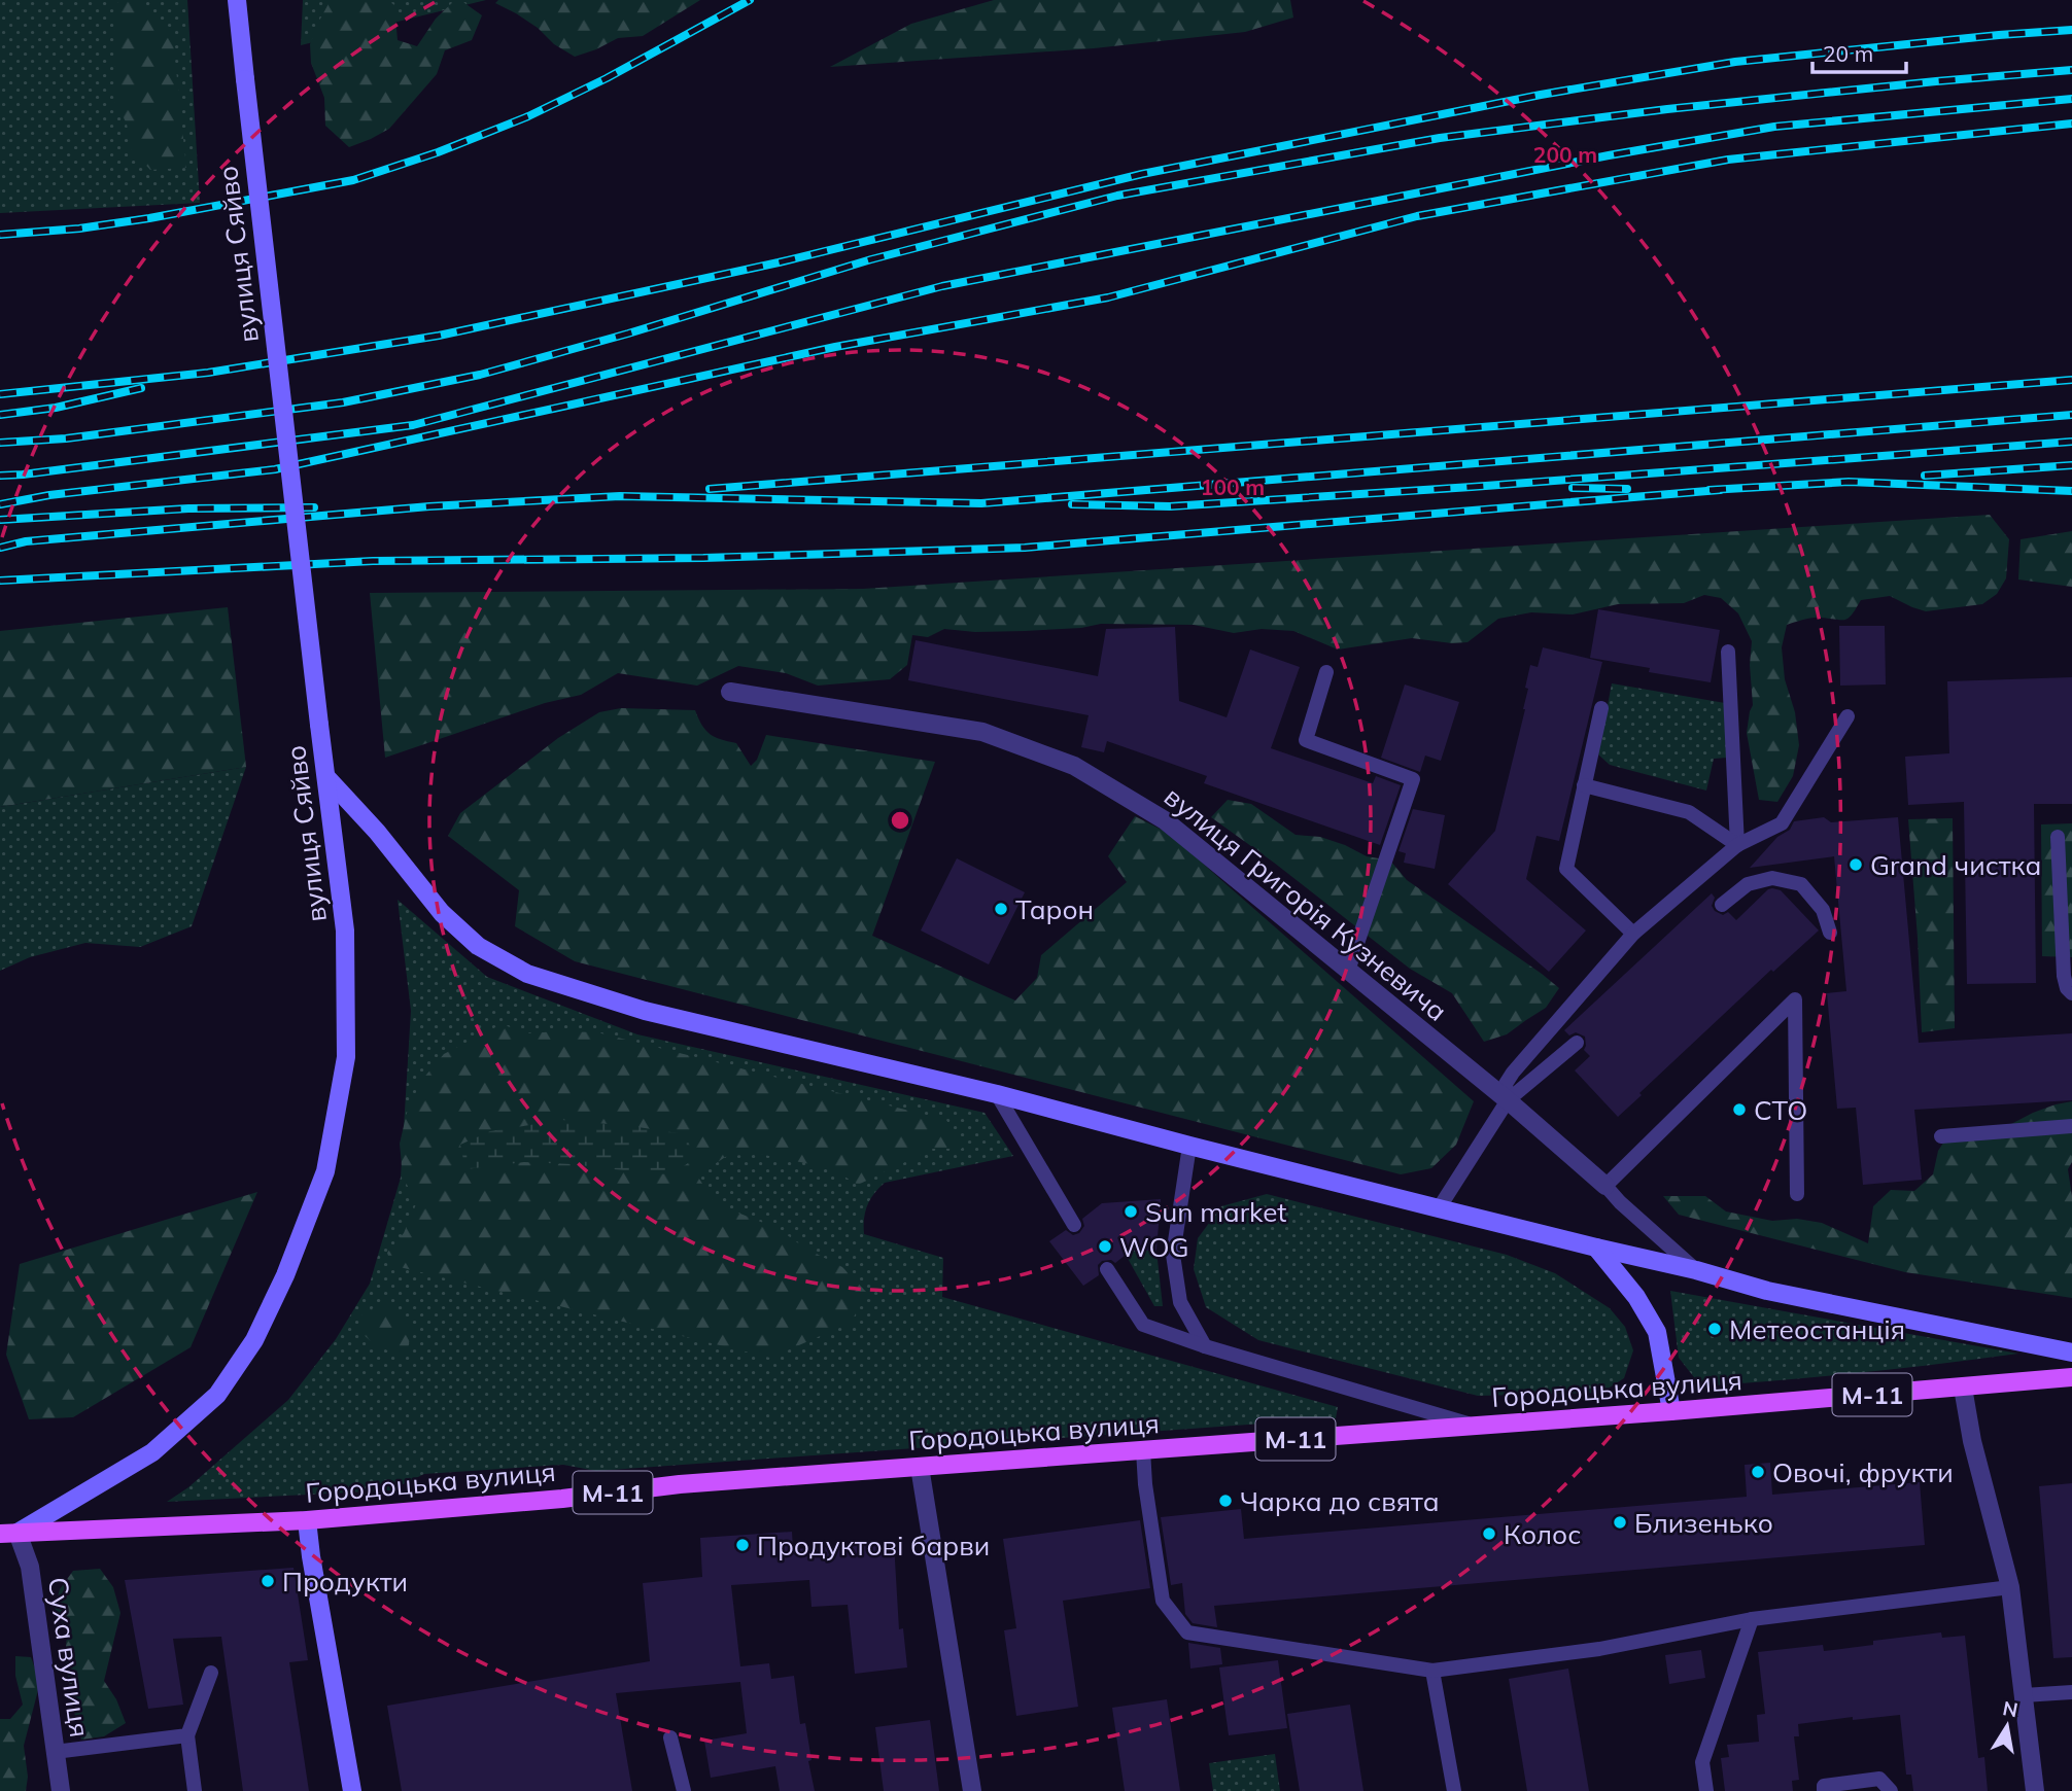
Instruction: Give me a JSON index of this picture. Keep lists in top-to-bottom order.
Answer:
{
  "streets": {
    "main road": ["вулиця Сяйво", "Городоцька вулиця", "М-11"],
    "street": ["вулиця Григорія Кузневича", "Суха вулиця"]
  },
  "crossings": [
    ["вулиця Сяйво", "Городоцька вулиця"],
    ["вулиця Сяйво", "Суха вулиця"],
    ["Городоцька вулиця", "Суха вулиця"]
  ],
  "places": [
    "Grand чистка",
    "Тарон",
    "СТО",
    "Sun market",
    "WOG",
    "Метеостанція",
    "Овочі, фрукти",
    "Чарка до свята",
    "Близенько",
    "Колос",
    "Продуктові барви",
    "Продукти"
  ],
  "scale_bar": "20 m",
  "north": "top",
  "rings": ["200 m", "100 m"]
}
